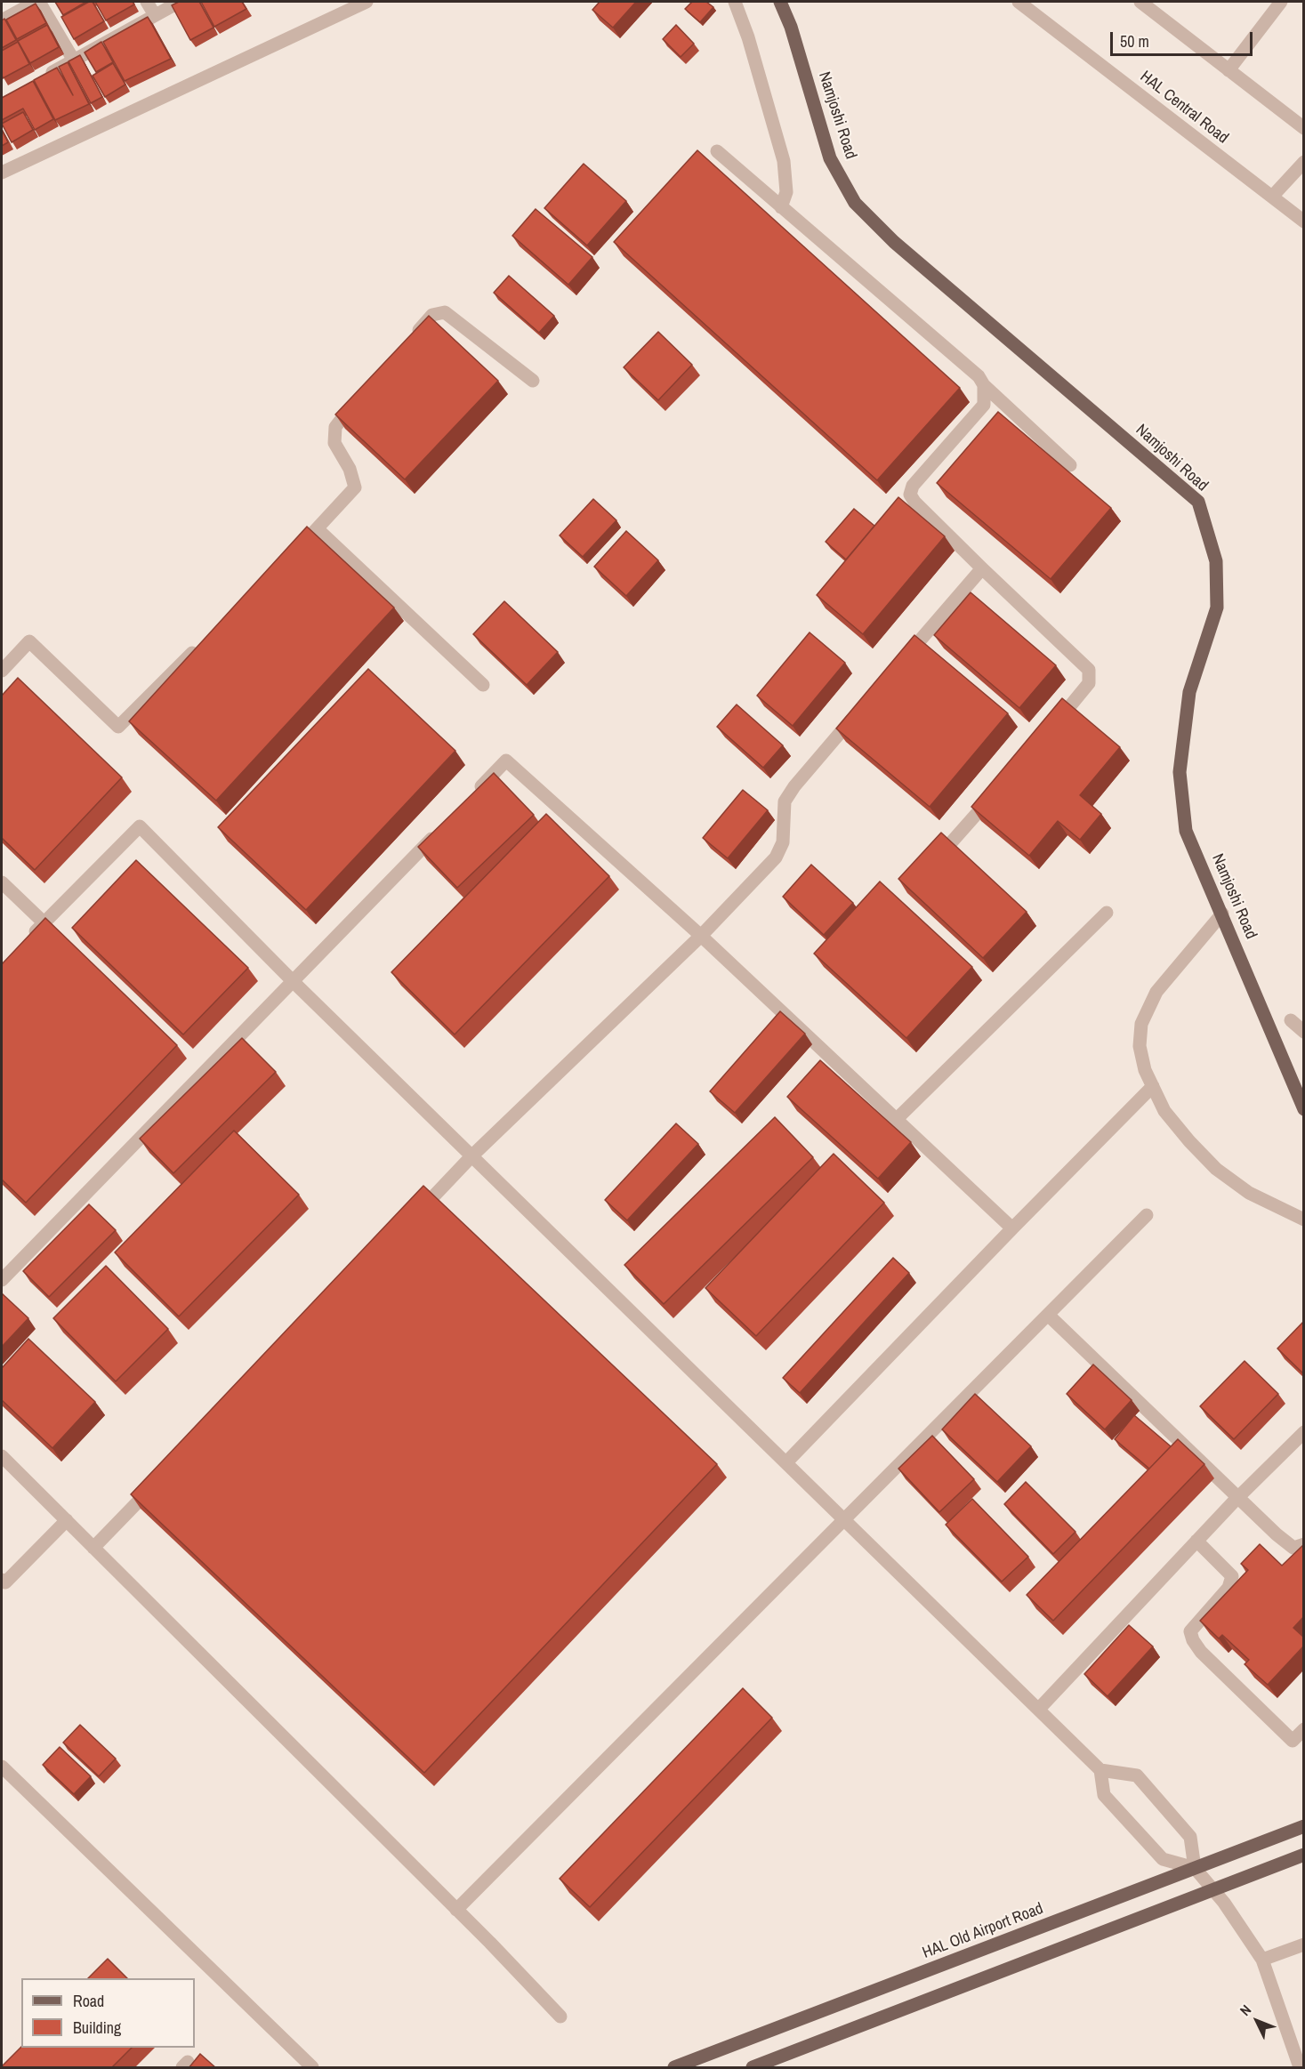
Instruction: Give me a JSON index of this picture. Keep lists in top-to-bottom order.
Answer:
{
  "streets": {
    "main road": ["Namjoshi Road", "HAL Old Airport Road"],
    "street": ["HAL Central Road"]
  },
  "legend": ["Road", "Building"],
  "scale_bar": "50 m",
  "north": "top left"
}
